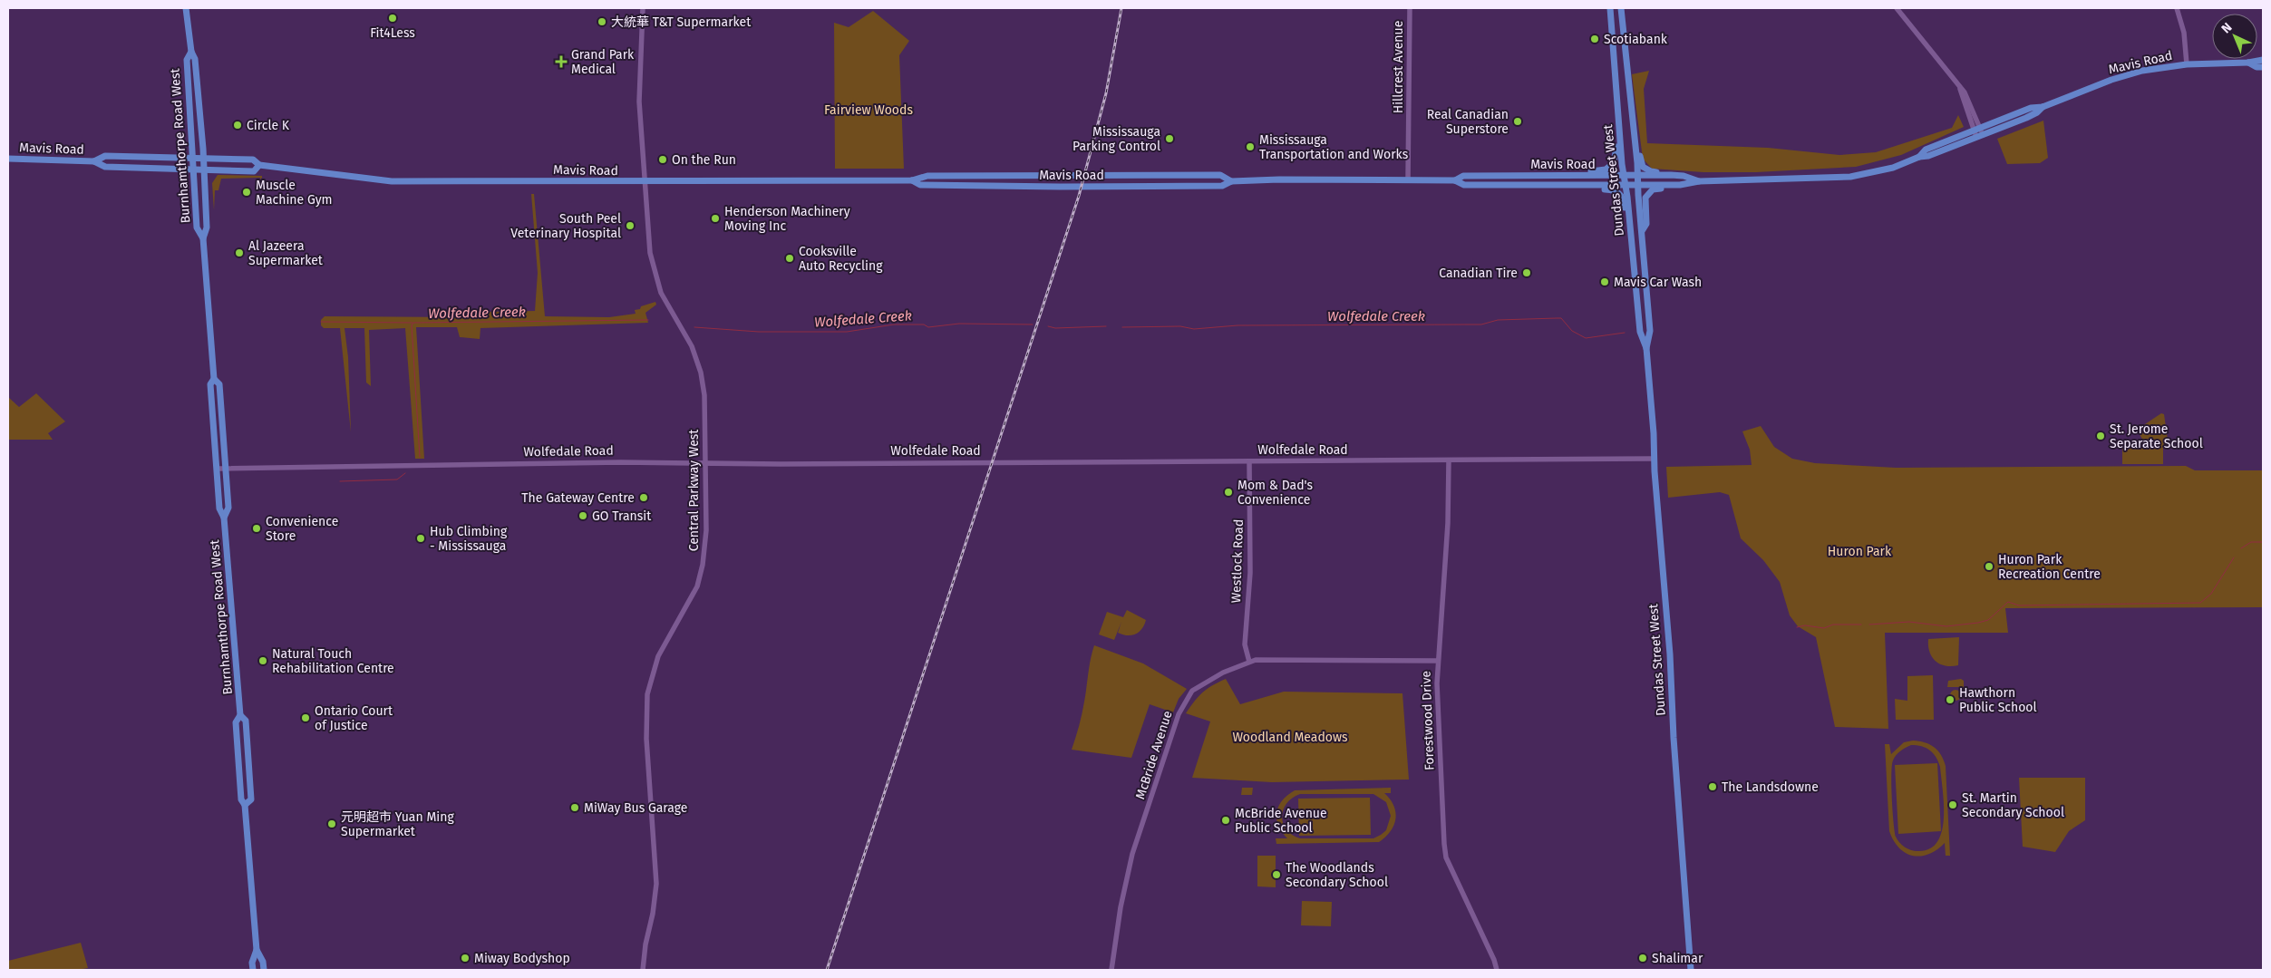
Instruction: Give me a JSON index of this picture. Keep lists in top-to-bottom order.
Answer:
{
  "streets": {
    "main road": ["Mavis Road", "Burnhamthorpe Road West", "Dundas Street West"],
    "street": [
      "Hillcrest Avenue",
      "Wolfedale Road",
      "Central Parkway West",
      "Westlock Road",
      "Forestwood Drive",
      "McBride Avenue"
    ]
  },
  "crossings": [
    ["Mavis Road", "Hillcrest Avenue"],
    ["Mavis Road", "Burnhamthorpe Road West"],
    ["Mavis Road", "Dundas Street West"],
    ["Mavis Road", "Central Parkway West"],
    ["Burnhamthorpe Road West", "Wolfedale Road"],
    ["Dundas Street West", "Wolfedale Road"],
    ["Wolfedale Road", "Central Parkway West"],
    ["Wolfedale Road", "Westlock Road"],
    ["Wolfedale Road", "Forestwood Drive"],
    ["Westlock Road", "McBride Avenue"],
    ["Forestwood Drive", "McBride Avenue"]
  ],
  "water": ["Wolfedale Creek"],
  "parks": ["Fairview Woods", "Huron Park", "Woodland Meadows"],
  "places": {
    "other": [
      "Fit4Less",
      "大統華 T&T Supermarket",
      "Scotiabank",
      "Real Canadian Superstore",
      "Circle K",
      "Mississauga Parking Control",
      "Mississauga Transportation and Works",
      "On the Run",
      "Muscle Machine Gym",
      "Henderson Machinery Moving Inc",
      "South Peel Veterinary Hospital",
      "Al Jazeera Supermarket",
      "Cooksville Auto Recycling",
      "Canadian Tire",
      "Mavis Car Wash",
      "St. Jerome Separate School",
      "Mom & Dad's Convenience",
      "The Gateway Centre",
      "GO Transit",
      "Convenience Store",
      "Hub Climbing - Mississauga",
      "Huron Park Recreation Centre",
      "Natural Touch Rehabilitation Centre",
      "Hawthorn Public School",
      "Ontario Court of Justice",
      "The Landsdowne",
      "St. Martin Secondary School",
      "MiWay Bus Garage",
      "McBride Avenue Public School",
      "元明超市 Yuan Ming Supermarket",
      "The Woodlands Secondary School",
      "Miway Bodyshop",
      "Shalimar"
    ],
    "health": ["Grand Park Medical"]
  },
  "north": "top left"
}
